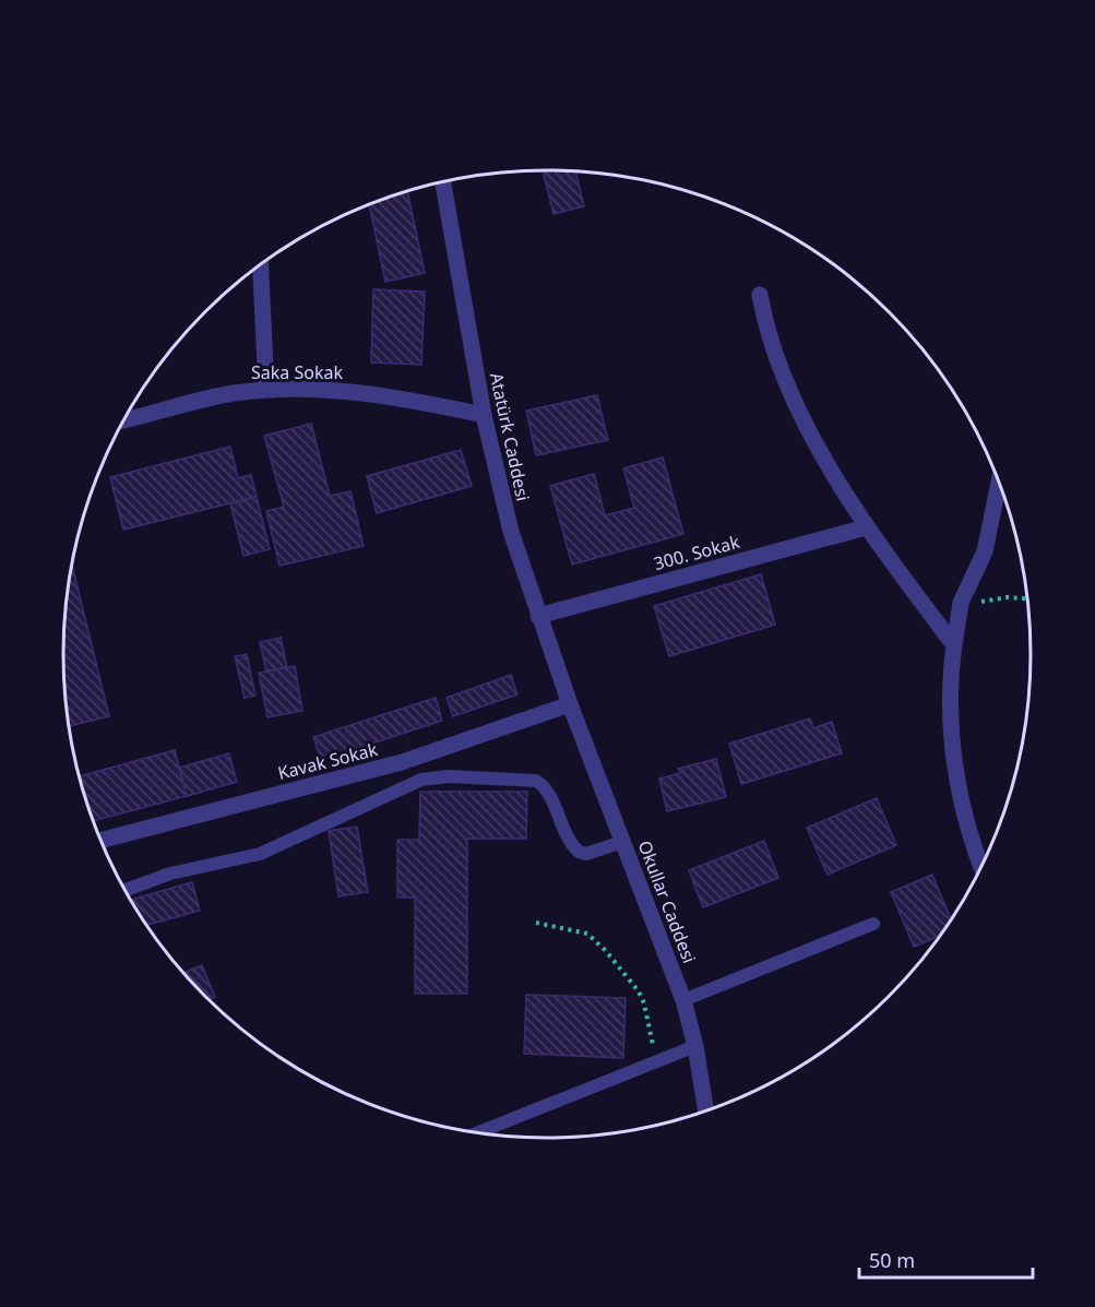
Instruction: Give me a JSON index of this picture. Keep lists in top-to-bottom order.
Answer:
{
  "streets": {
    "street": [
      "Saka Sokak",
      "Atatürk Caddesi",
      "300. Sokak",
      "Kavak Sokak",
      "Okullar Caddesi"
    ]
  },
  "crossings": [
    ["Saka Sokak", "Atatürk Caddesi"],
    ["Atatürk Caddesi", "300. Sokak"],
    ["Atatürk Caddesi", "Kavak Sokak"],
    ["Atatürk Caddesi", "Okullar Caddesi"],
    ["Kavak Sokak", "Okullar Caddesi"]
  ],
  "scale_bar": "50 m"
}
